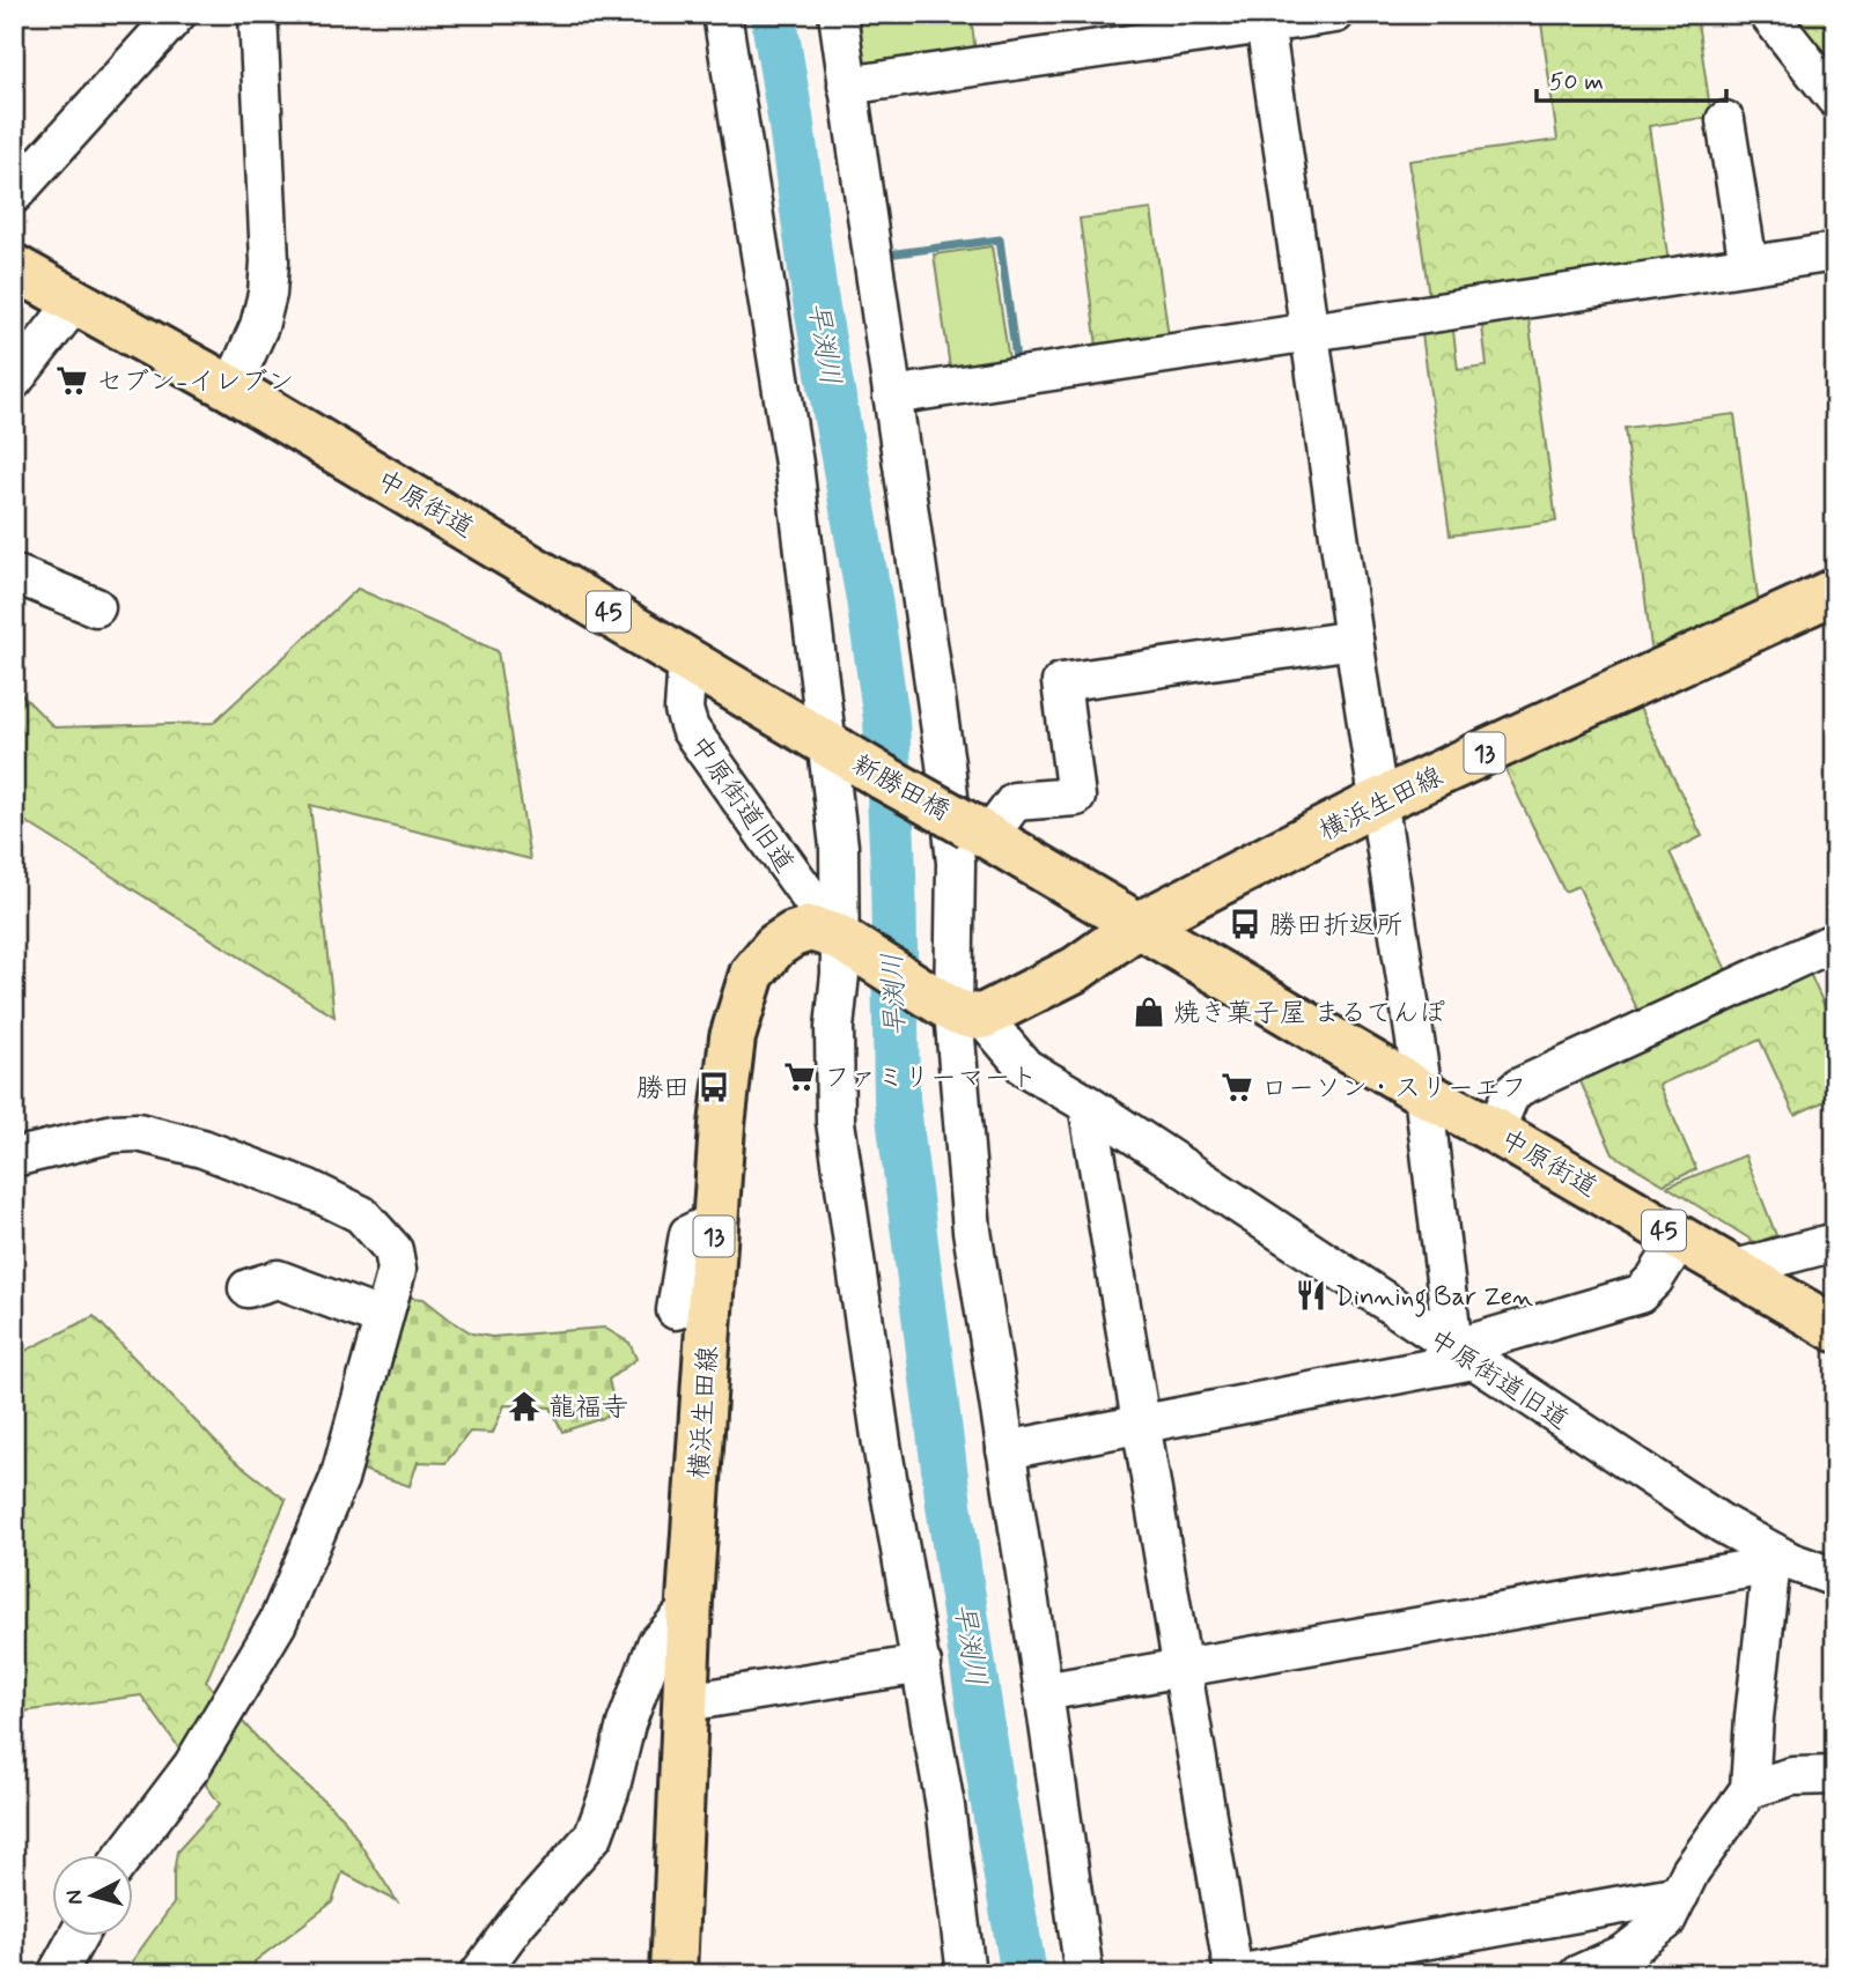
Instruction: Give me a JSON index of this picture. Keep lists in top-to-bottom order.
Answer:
{
  "streets": {
    "main road": [
      "中原街道",
      "45",
      "13",
      "新勝田橋",
      "横浜生田線"
    ],
    "street": ["中原街道旧道"]
  },
  "crossings": [
    ["中原街道", "新勝田橋"],
    ["中原街道", "横浜生田線"],
    ["中原街道", "中原街道旧道"],
    ["13", "横浜生田線"],
    ["13", "中原街道旧道"],
    ["横浜生田線", "中原街道旧道"]
  ],
  "water": ["早渕川"],
  "places": {
    "supermarket": ["セブン-イレブン", "ファミリーマート", "ローソン・スリーエフ"],
    "bus stop": ["勝田折返所", "勝田"],
    "shop": ["焼き菓子屋 まるてんぽ"],
    "restaurant": ["Dinning Bar Zen"],
    "temple": ["龍福寺"]
  },
  "scale_bar": "50 m",
  "north": "left"
}
